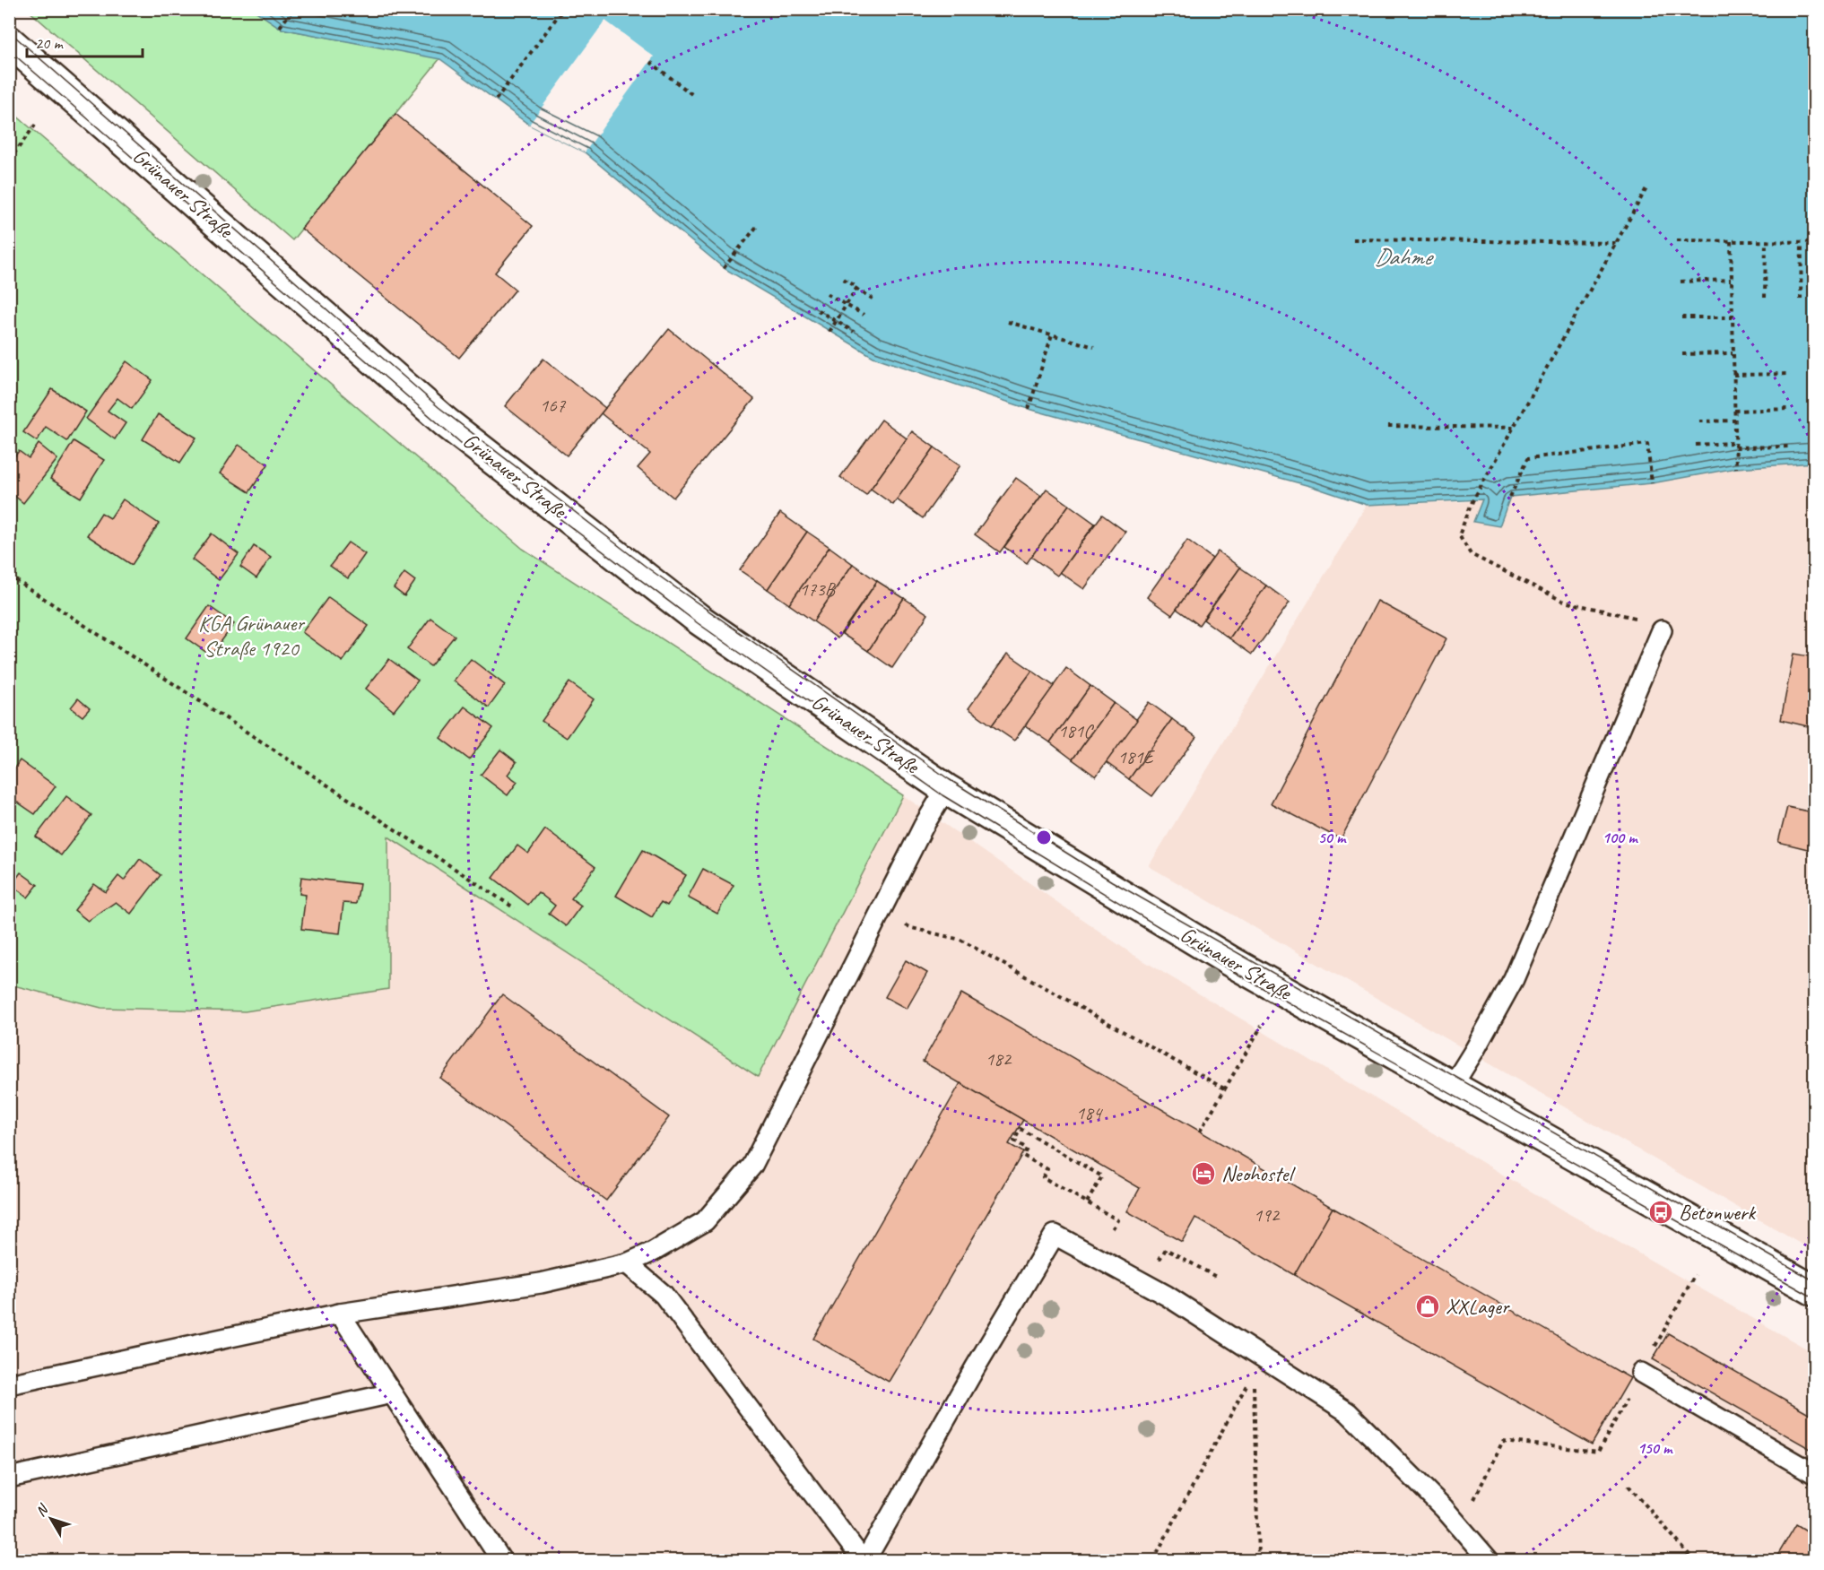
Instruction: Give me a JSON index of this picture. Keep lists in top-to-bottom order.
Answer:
{
  "streets": {
    "main road": ["Grünauer Straße"]
  },
  "water": ["Dahme"],
  "parks": ["KGA Grünauer Straße 1920"],
  "places": {
    "hotel": ["Neohostel"],
    "bus stop": ["Betonwerk"],
    "shop": ["XXLager"]
  },
  "house_numbers": [
    "167",
    "173B",
    "181C",
    "181E",
    "182",
    "184",
    "192"
  ],
  "scale_bar": "20 m",
  "north": "top left",
  "rings": ["50 m", "100 m", "150 m"]
}
